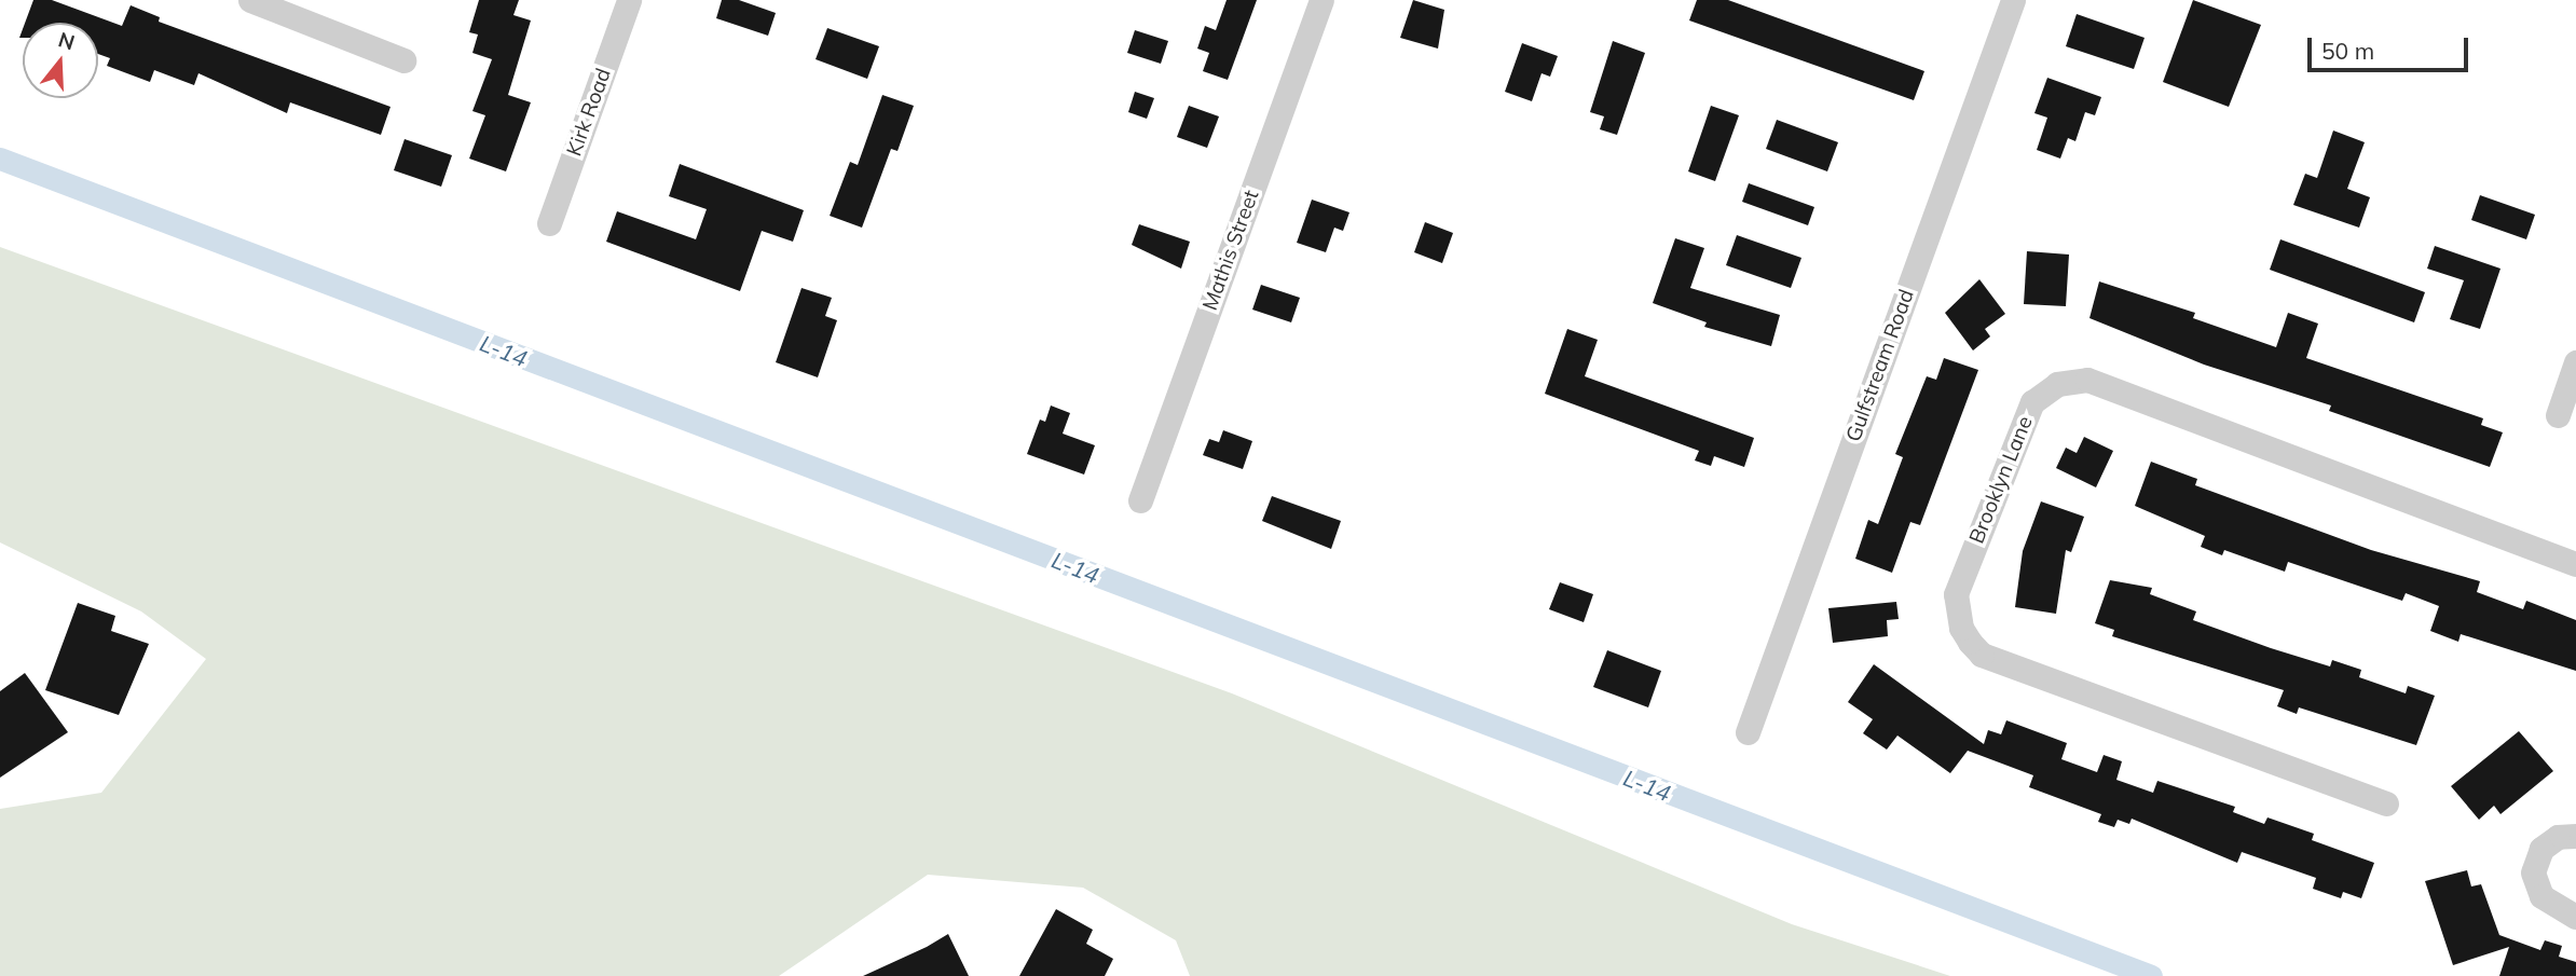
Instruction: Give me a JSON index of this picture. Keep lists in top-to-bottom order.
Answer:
{
  "streets": {
    "street": [
      "Kirk Road",
      "Mathis Street",
      "Gulfstream Road",
      "Brooklyn Lane"
    ]
  },
  "water": ["L-14"],
  "scale_bar": "50 m",
  "north": "top"
}
